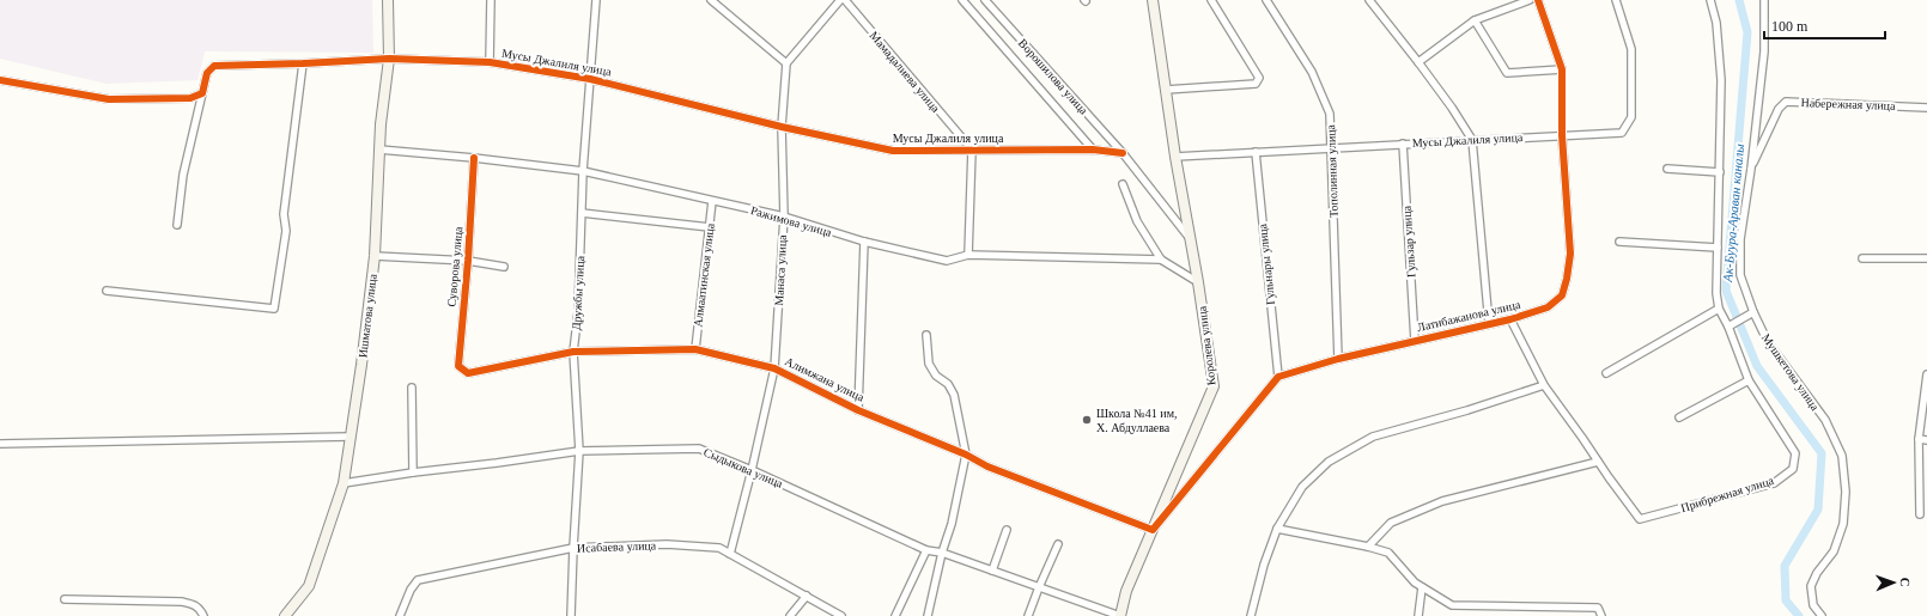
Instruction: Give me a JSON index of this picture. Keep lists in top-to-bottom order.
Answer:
{
  "streets": {
    "street": [
      "Мусы Джалиля улица",
      "Мамадалиева улица",
      "Ворошилова улица",
      "Набережная улица",
      "Тополинная улица",
      "Ражимова улица",
      "Гульзар улица",
      "Гульнары улица",
      "Суворова улица",
      "Манаса улица",
      "Алмаатинская улица",
      "Дружбы улица",
      "Ишматова улица",
      "Латибажанова улица",
      "Королева улица",
      "Мушкетова улица",
      "Алимжана улица",
      "Сыдыкова улица",
      "Прибрежная улица",
      "Исабаева улица"
    ]
  },
  "crossings": [
    ["Мусы Джалиля улица", "Мамадалиева улица"],
    ["Мусы Джалиля улица", "Ворошилова улица"],
    ["Мусы Джалиля улица", "Тополинная улица"],
    ["Мусы Джалиля улица", "Гульзар улица"],
    ["Мусы Джалиля улица", "Гульнары улица"],
    ["Мусы Джалиля улица", "Манаса улица"],
    ["Мусы Джалиля улица", "Дружбы улица"],
    ["Мусы Джалиля улица", "Ишматова улица"],
    ["Мусы Джалиля улица", "Латибажанова улица"],
    ["Мусы Джалиля улица", "Королева улица"],
    ["Ворошилова улица", "Королева улица"],
    ["Набережная улица", "Мушкетова улица"],
    ["Тополинная улица", "Латибажанова улица"],
    ["Ражимова улица", "Суворова улица"],
    ["Ражимова улица", "Манаса улица"],
    ["Ражимова улица", "Алмаатинская улица"],
    ["Ражимова улица", "Дружбы улица"],
    ["Ражимова улица", "Ишматова улица"],
    ["Гульзар улица", "Латибажанова улица"],
    ["Гульнары улица", "Латибажанова улица"],
    ["Суворова улица", "Алимжана улица"],
    ["Манаса улица", "Алимжана улица"],
    ["Манаса улица", "Сыдыкова улица"],
    ["Манаса улица", "Исабаева улица"],
    ["Алмаатинская улица", "Алимжана улица"],
    ["Дружбы улица", "Алимжана улица"],
    ["Дружбы улица", "Сыдыкова улица"],
    ["Дружбы улица", "Исабаева улица"],
    ["Ишматова улица", "Сыдыкова улица"],
    ["Латибажанова улица", "Прибрежная улица"],
    ["Королева улица", "Алимжана улица"],
    ["Королева улица", "Сыдыкова улица"]
  ],
  "water": ["Ак-Буура-Араван каналы"],
  "places": ["Школа №41 им, Х. Абдуллаева"],
  "scale_bar": "100 m",
  "north": "right"
}
